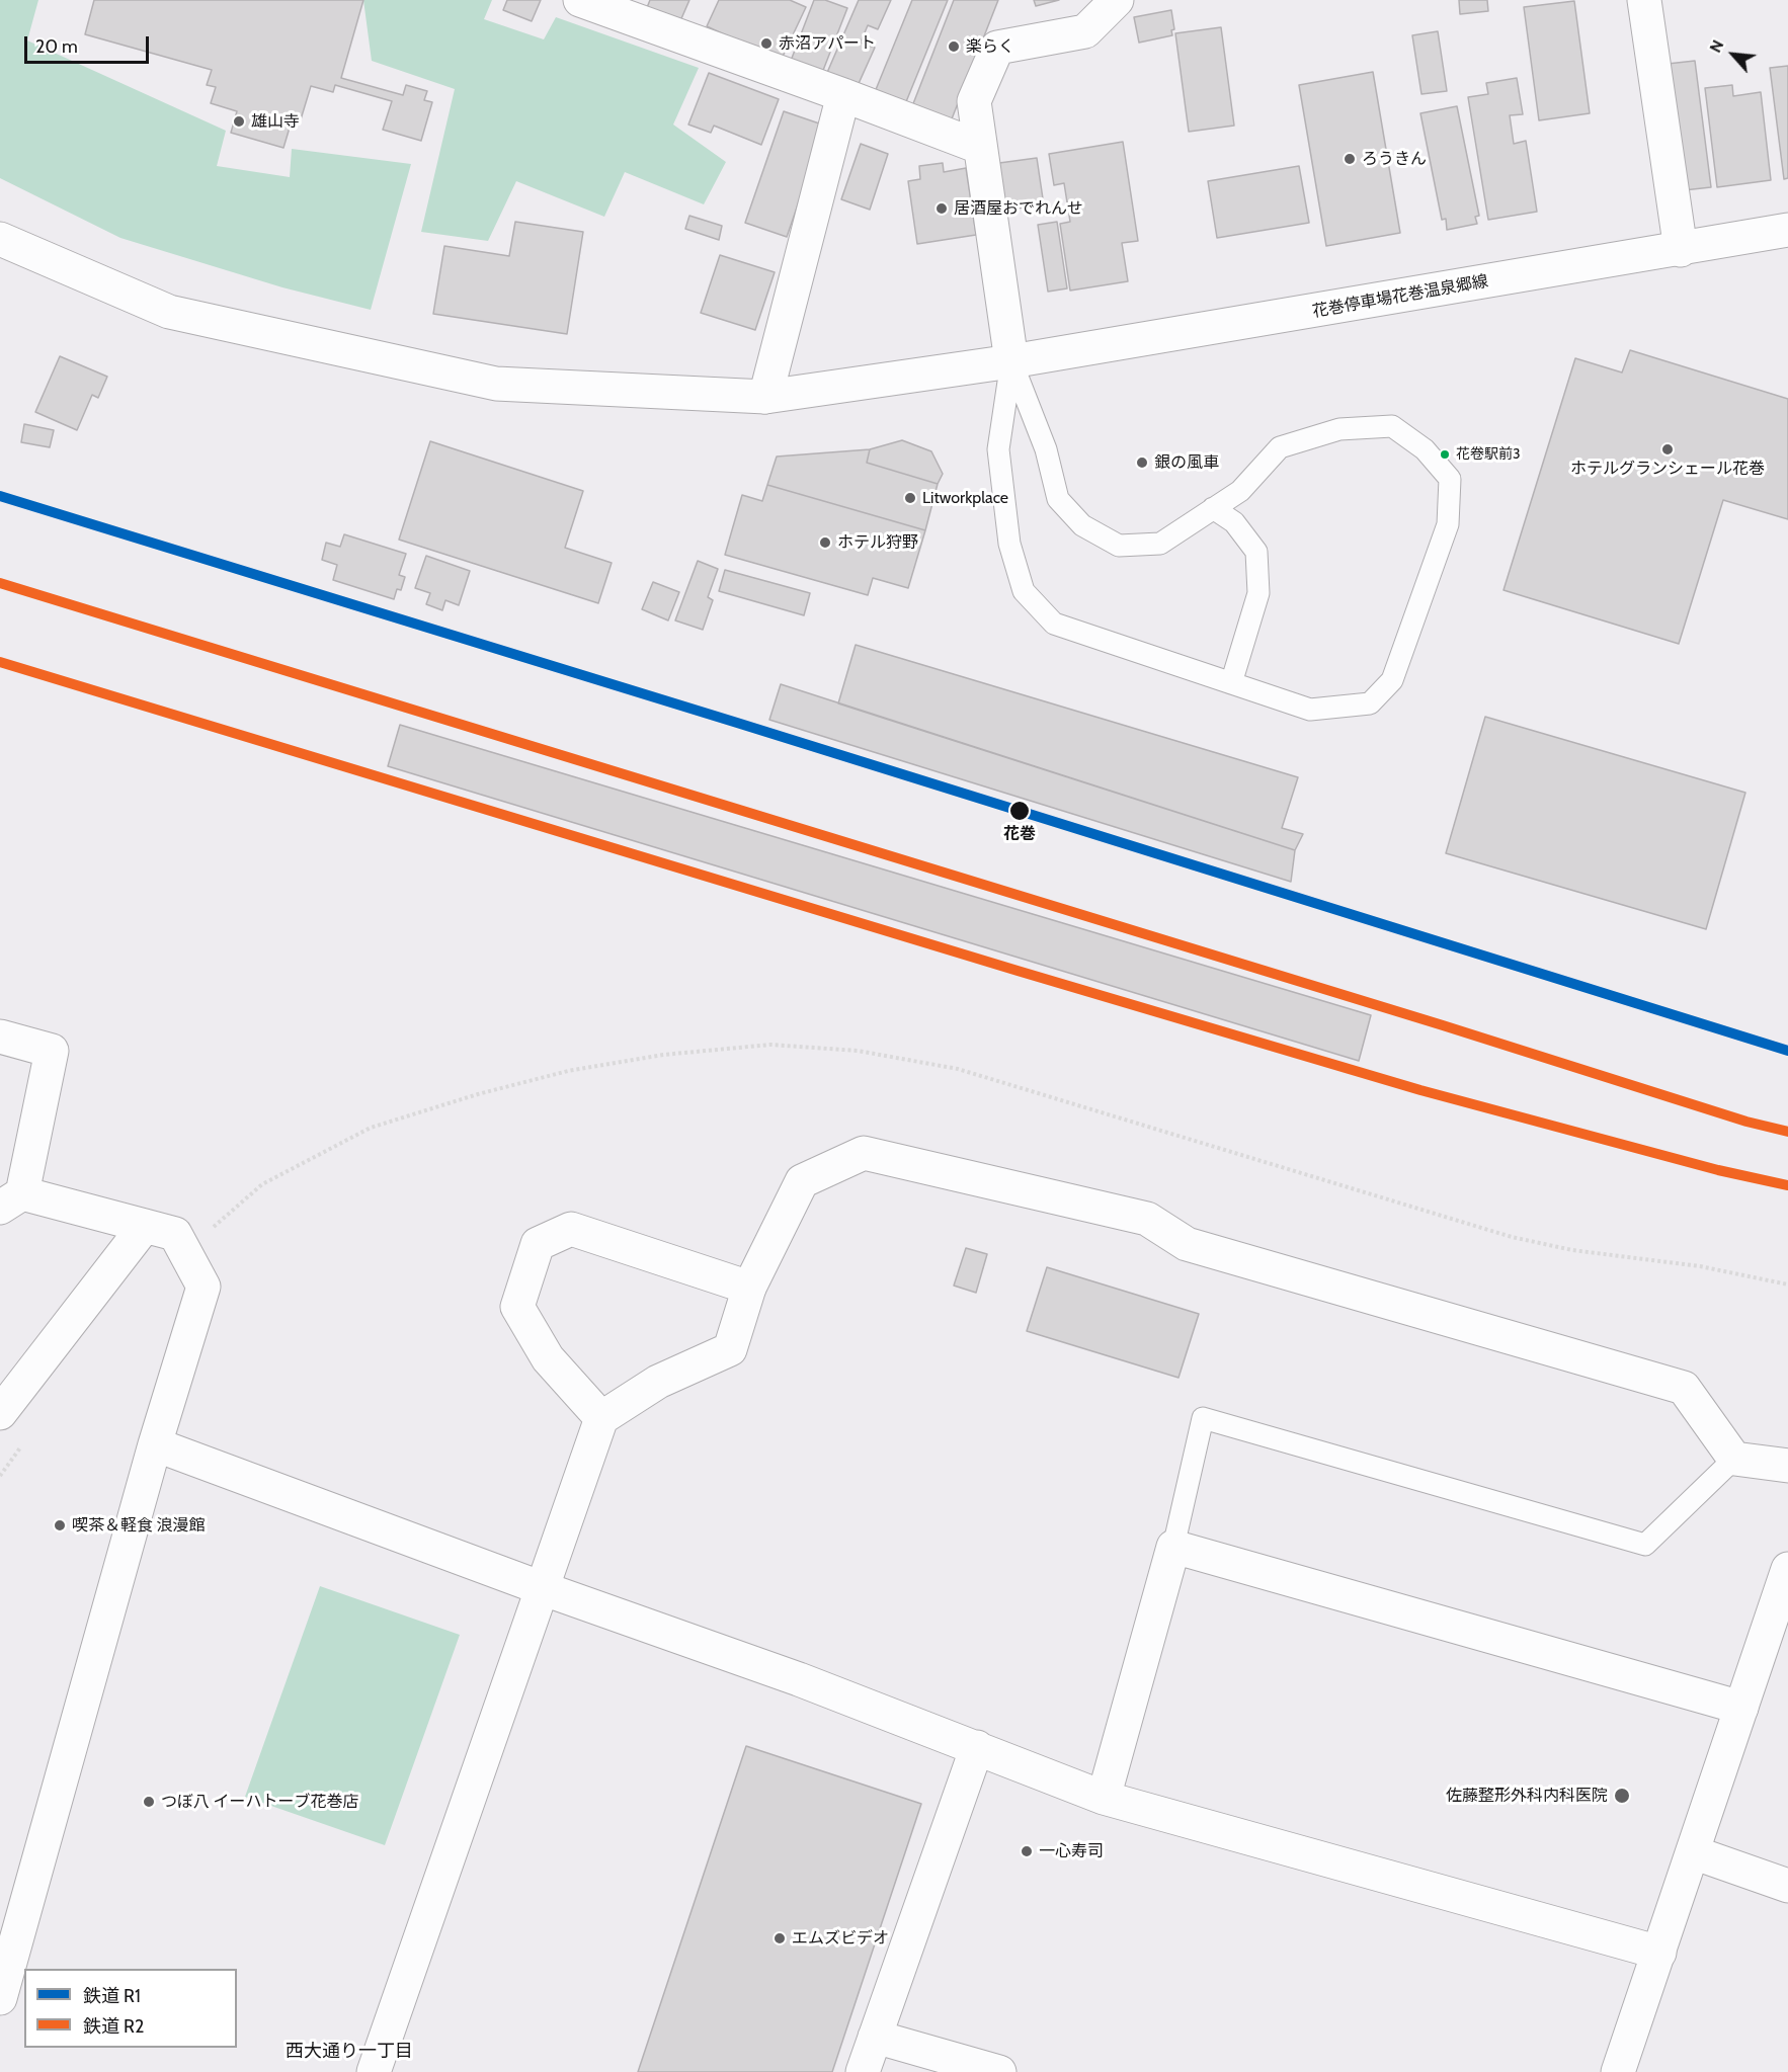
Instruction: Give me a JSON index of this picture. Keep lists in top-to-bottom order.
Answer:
{
  "streets": {
    "street": ["花巻停車場花巻温泉郷線"]
  },
  "districts": ["西大通り一丁目"],
  "places": [
    "赤沼アパート",
    "楽らく",
    "雄山寺",
    "ろうきん",
    "居酒屋おでれんせ",
    "ホテルグランシェール花巻",
    "花卷駅前3",
    "銀の風車",
    "Litworkplace",
    "ホテル狩野",
    "花巻",
    "喫茶＆軽食 浪漫館",
    "佐藤整形外科内科医院",
    "つぼ八 イーハトーブ花巻店",
    "一心寿司",
    "エムズビデオ"
  ],
  "lines": ["rail line R1", "rail line R2"],
  "legend": ["鉄道 R1", "鉄道 R2"],
  "scale_bar": "20 m",
  "north": "top left"
}
